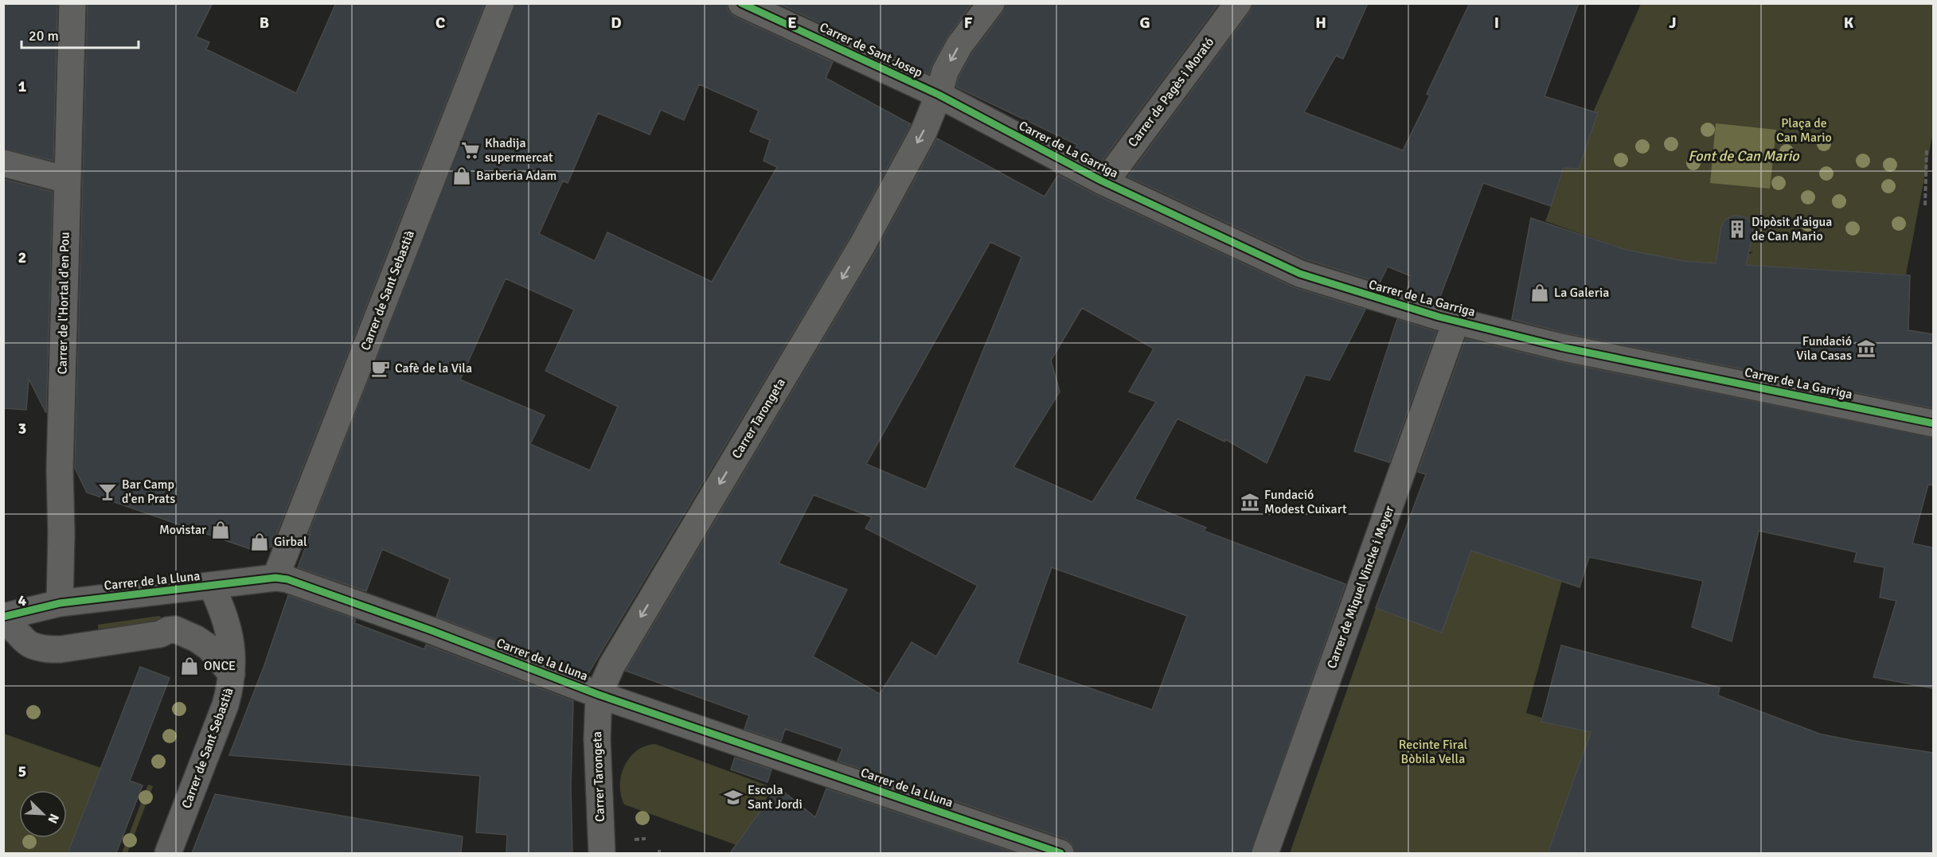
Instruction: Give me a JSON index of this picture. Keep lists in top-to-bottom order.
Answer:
{
  "streets": {
    "street": [
      "Carrer de Sant Josep",
      "Carrer de Pagès i Morató",
      "Carrer de La Garriga",
      "Carrer de Sant Sebastià",
      "Carrer de l'Hortal d'en Pou",
      "Carrer Tarongeta",
      "Carrer de la Lluna",
      "Carrer de Miquel Vincke i Meyer"
    ]
  },
  "crossings": [
    ["Carrer de Sant Josep", "Carrer de La Garriga"],
    ["Carrer de Sant Josep", "Carrer Tarongeta"],
    ["Carrer de Pagès i Morató", "Carrer de La Garriga"],
    ["Carrer de La Garriga", "Carrer Tarongeta"],
    ["Carrer de La Garriga", "Carrer de Miquel Vincke i Meyer"],
    ["Carrer de Sant Sebastià", "Carrer de la Lluna"],
    ["Carrer de l'Hortal d'en Pou", "Carrer de la Lluna"],
    ["Carrer Tarongeta", "Carrer de la Lluna"]
  ],
  "one_way": ["Carrer Tarongeta"],
  "water": ["Font de Can Mario"],
  "parks": ["Plaça de Can Mario", "Recinte Firal Bòbila Vella"],
  "places": {
    "supermarket": ["Khadija supermercat"],
    "shop": [
      "Barberia Adam",
      "La Galeria",
      "Movistar",
      "Girbal",
      "ONCE"
    ],
    "building": ["Dipòsit d'aigua de Can Mario"],
    "museum": ["Fundació Vila Casas", "Fundació Modest Cuixart"],
    "cafe": ["Cafè de la Vila"],
    "bar": ["Bar Camp d'en Prats"],
    "school or university": ["Escola Sant Jordi"]
  },
  "scale_bar": "20 m",
  "north": "bottom right",
  "grid": {
    "columns": [
      "B",
      "C",
      "D",
      "E",
      "F",
      "G",
      "H",
      "I",
      "J",
      "K"
    ],
    "rows": [
      "1",
      "2",
      "3",
      "4",
      "5"
    ]
  }
}
